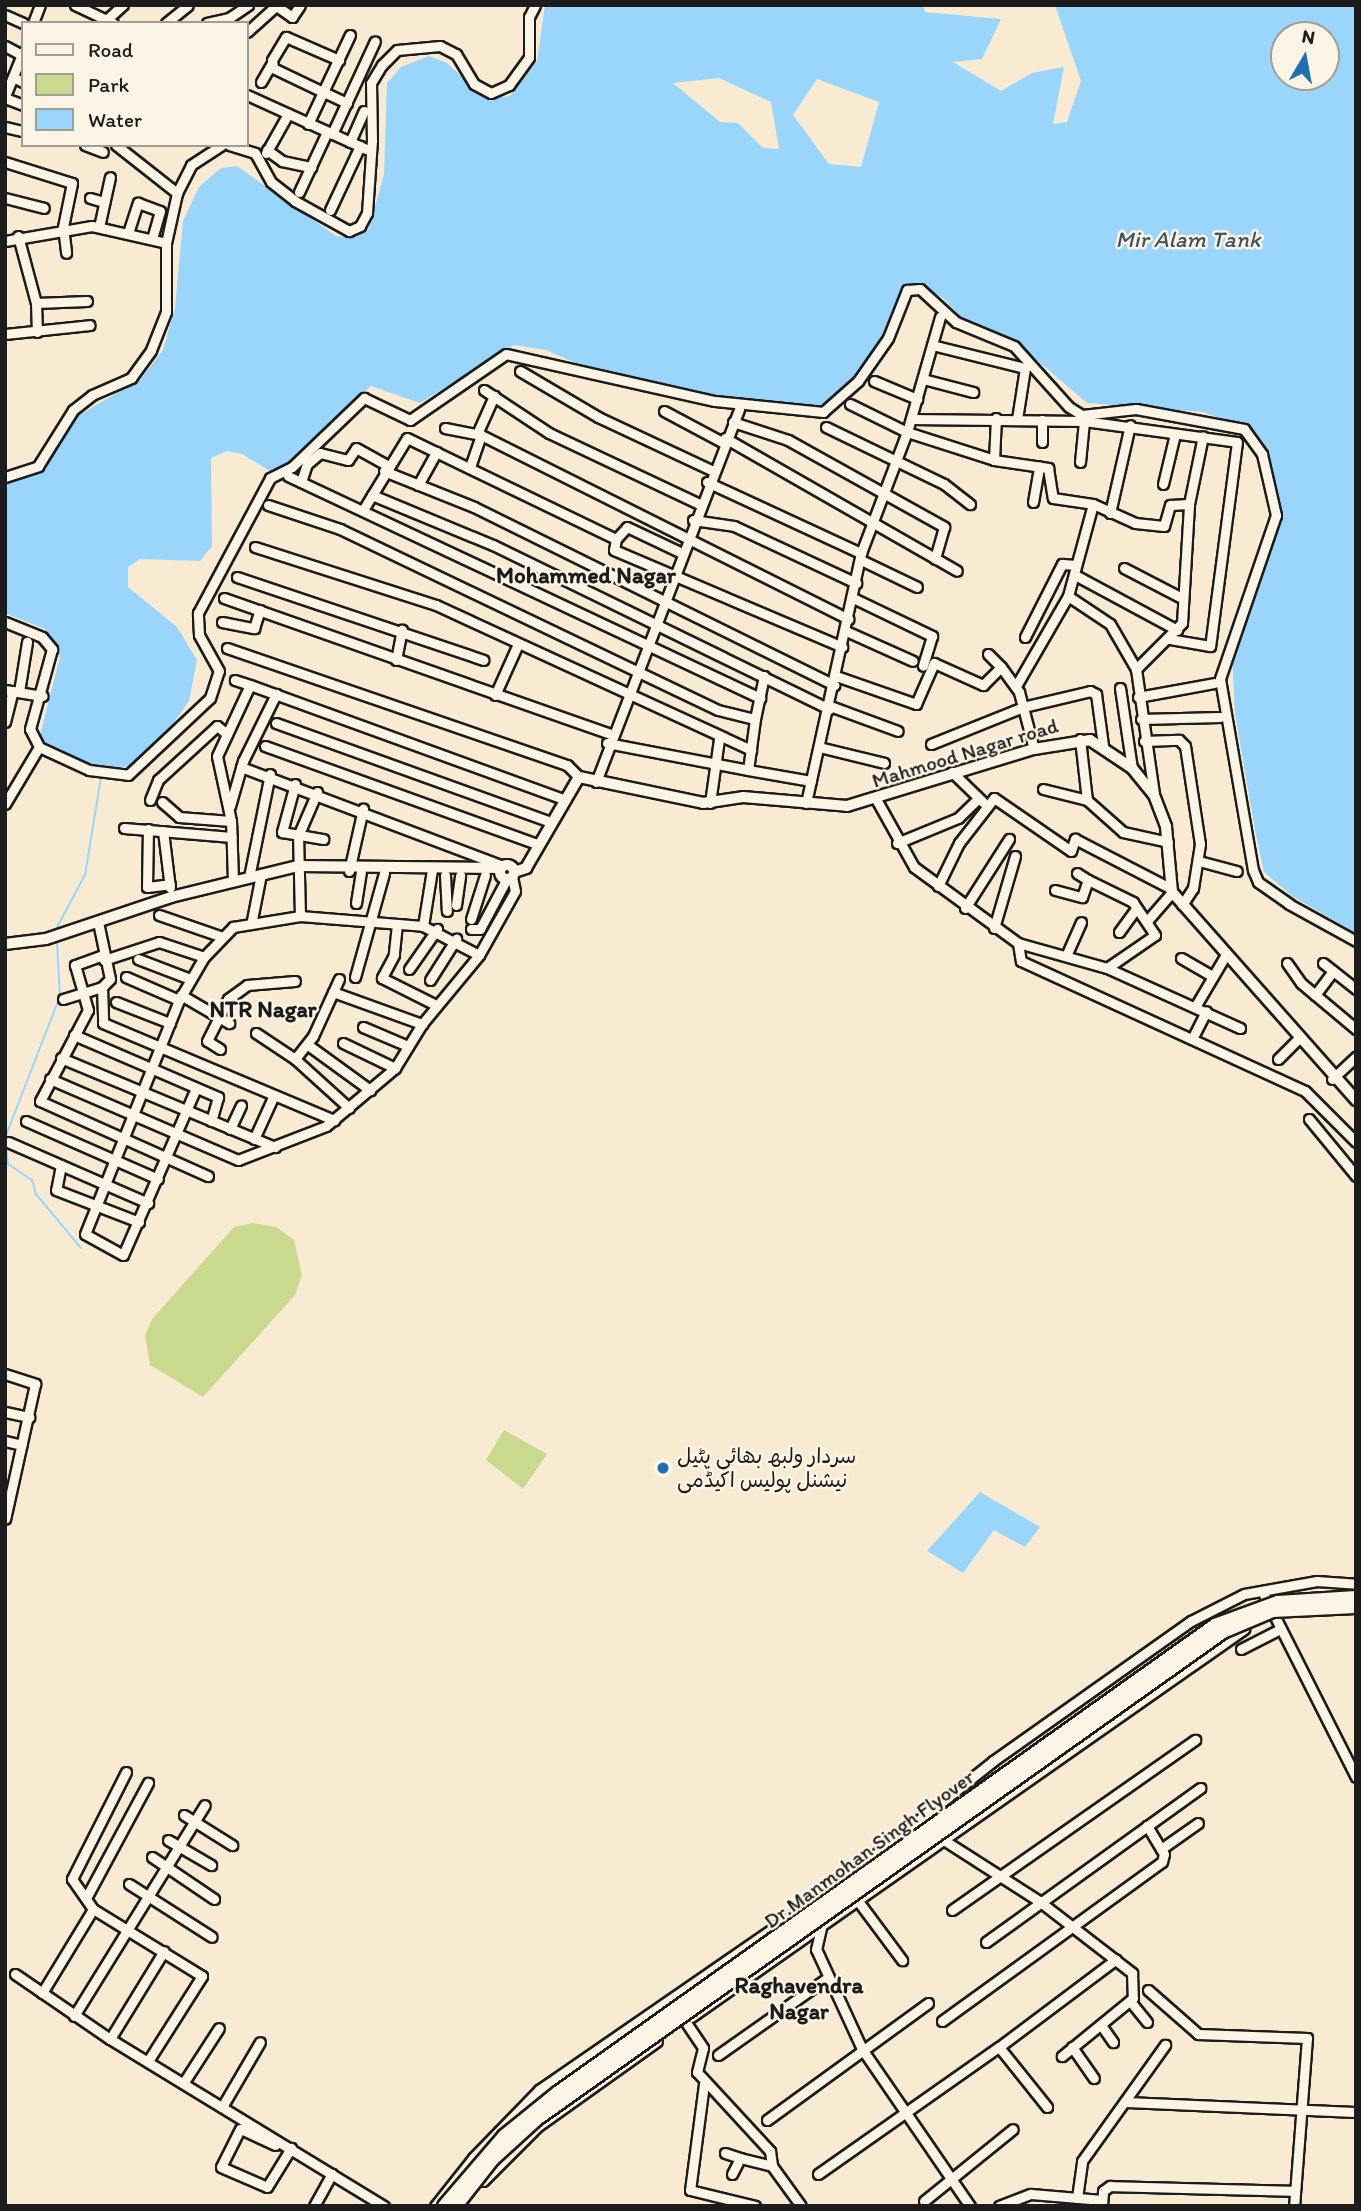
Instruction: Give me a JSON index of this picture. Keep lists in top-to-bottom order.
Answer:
{
  "streets": {
    "highway": ["Dr.Manmohan Singh Flyover"],
    "main road": ["Mahmood Nagar road"]
  },
  "districts": ["Mohammed Nagar", "NTR Nagar", "Raghavendra Nagar"],
  "water": ["Mir Alam Tank"],
  "places": ["سردار ولبھ بھائی پٹیل نیشنل پولیس اکیڈمی"],
  "legend": ["Road", "Park", "Water"],
  "north": "top"
}
